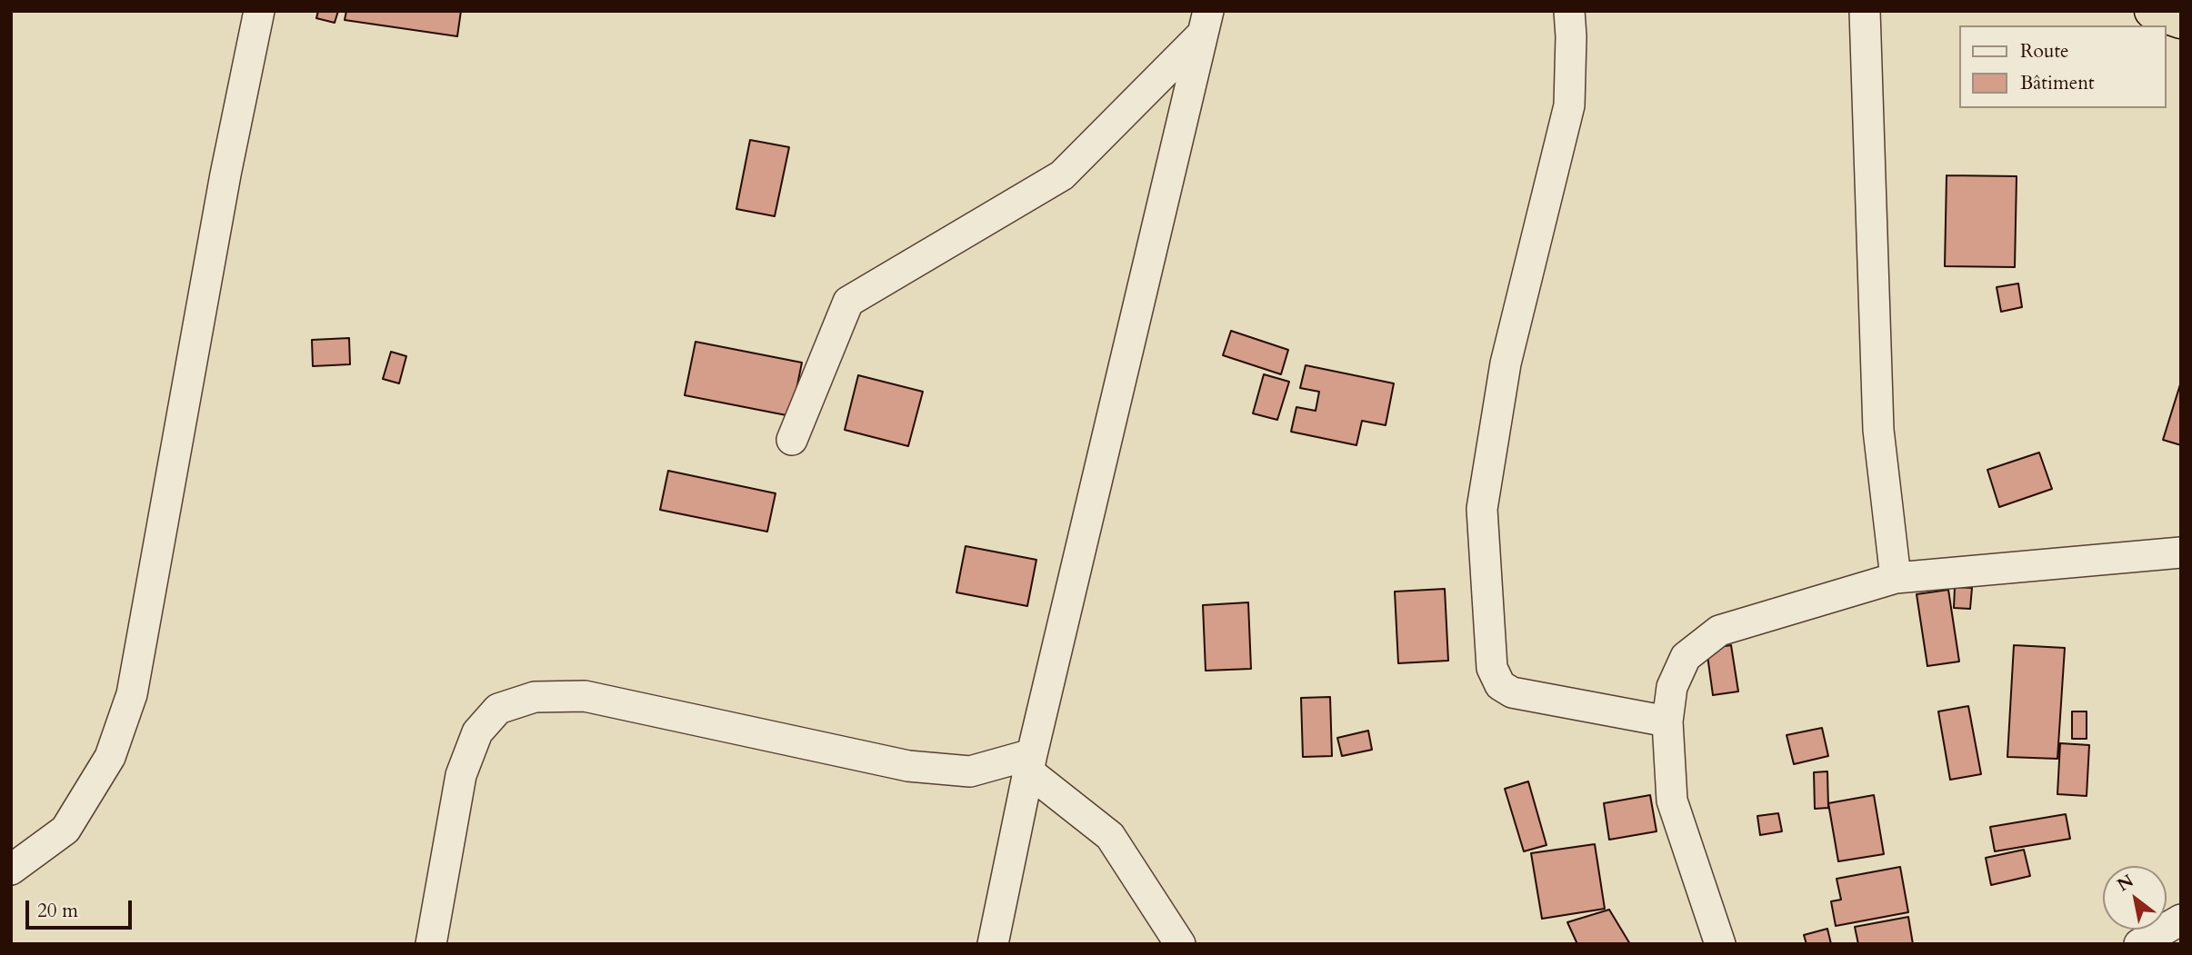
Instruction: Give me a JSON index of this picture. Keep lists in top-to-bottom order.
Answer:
{
  "legend": ["Route", "Bâtiment"],
  "scale_bar": "20 m",
  "north": "top left"
}
